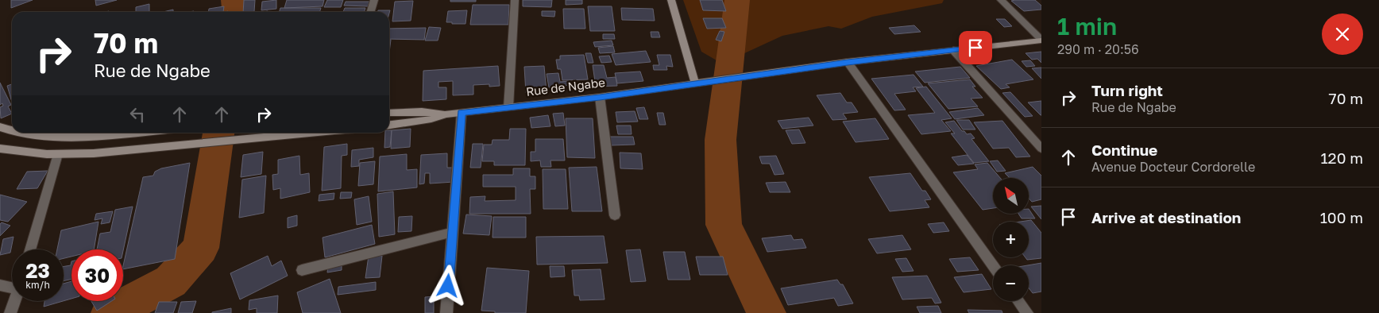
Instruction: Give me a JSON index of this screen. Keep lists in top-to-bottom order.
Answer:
{
  "streets": {
    "street": ["Rue de Ngabe"]
  },
  "north": "top left",
  "page": {
    "heading": ["1 min", "290 m · 20:56"],
    "turn": ["70 m", "Rue de Ngabe"],
    "list": [
      {
        "name": "Turn right",
        "note": "Rue de Ngabe",
        "value": "70 m"
      },
      {
        "name": "Continue",
        "note": "Avenue Docteur Cordorelle",
        "value": "120 m"
      },
      {
        "name": "Arrive at destination",
        "value": "100 m"
      }
    ],
    "map_buttons": ["+", "−"],
    "speed": "23 km/h",
    "limit": "30"
  }
}
